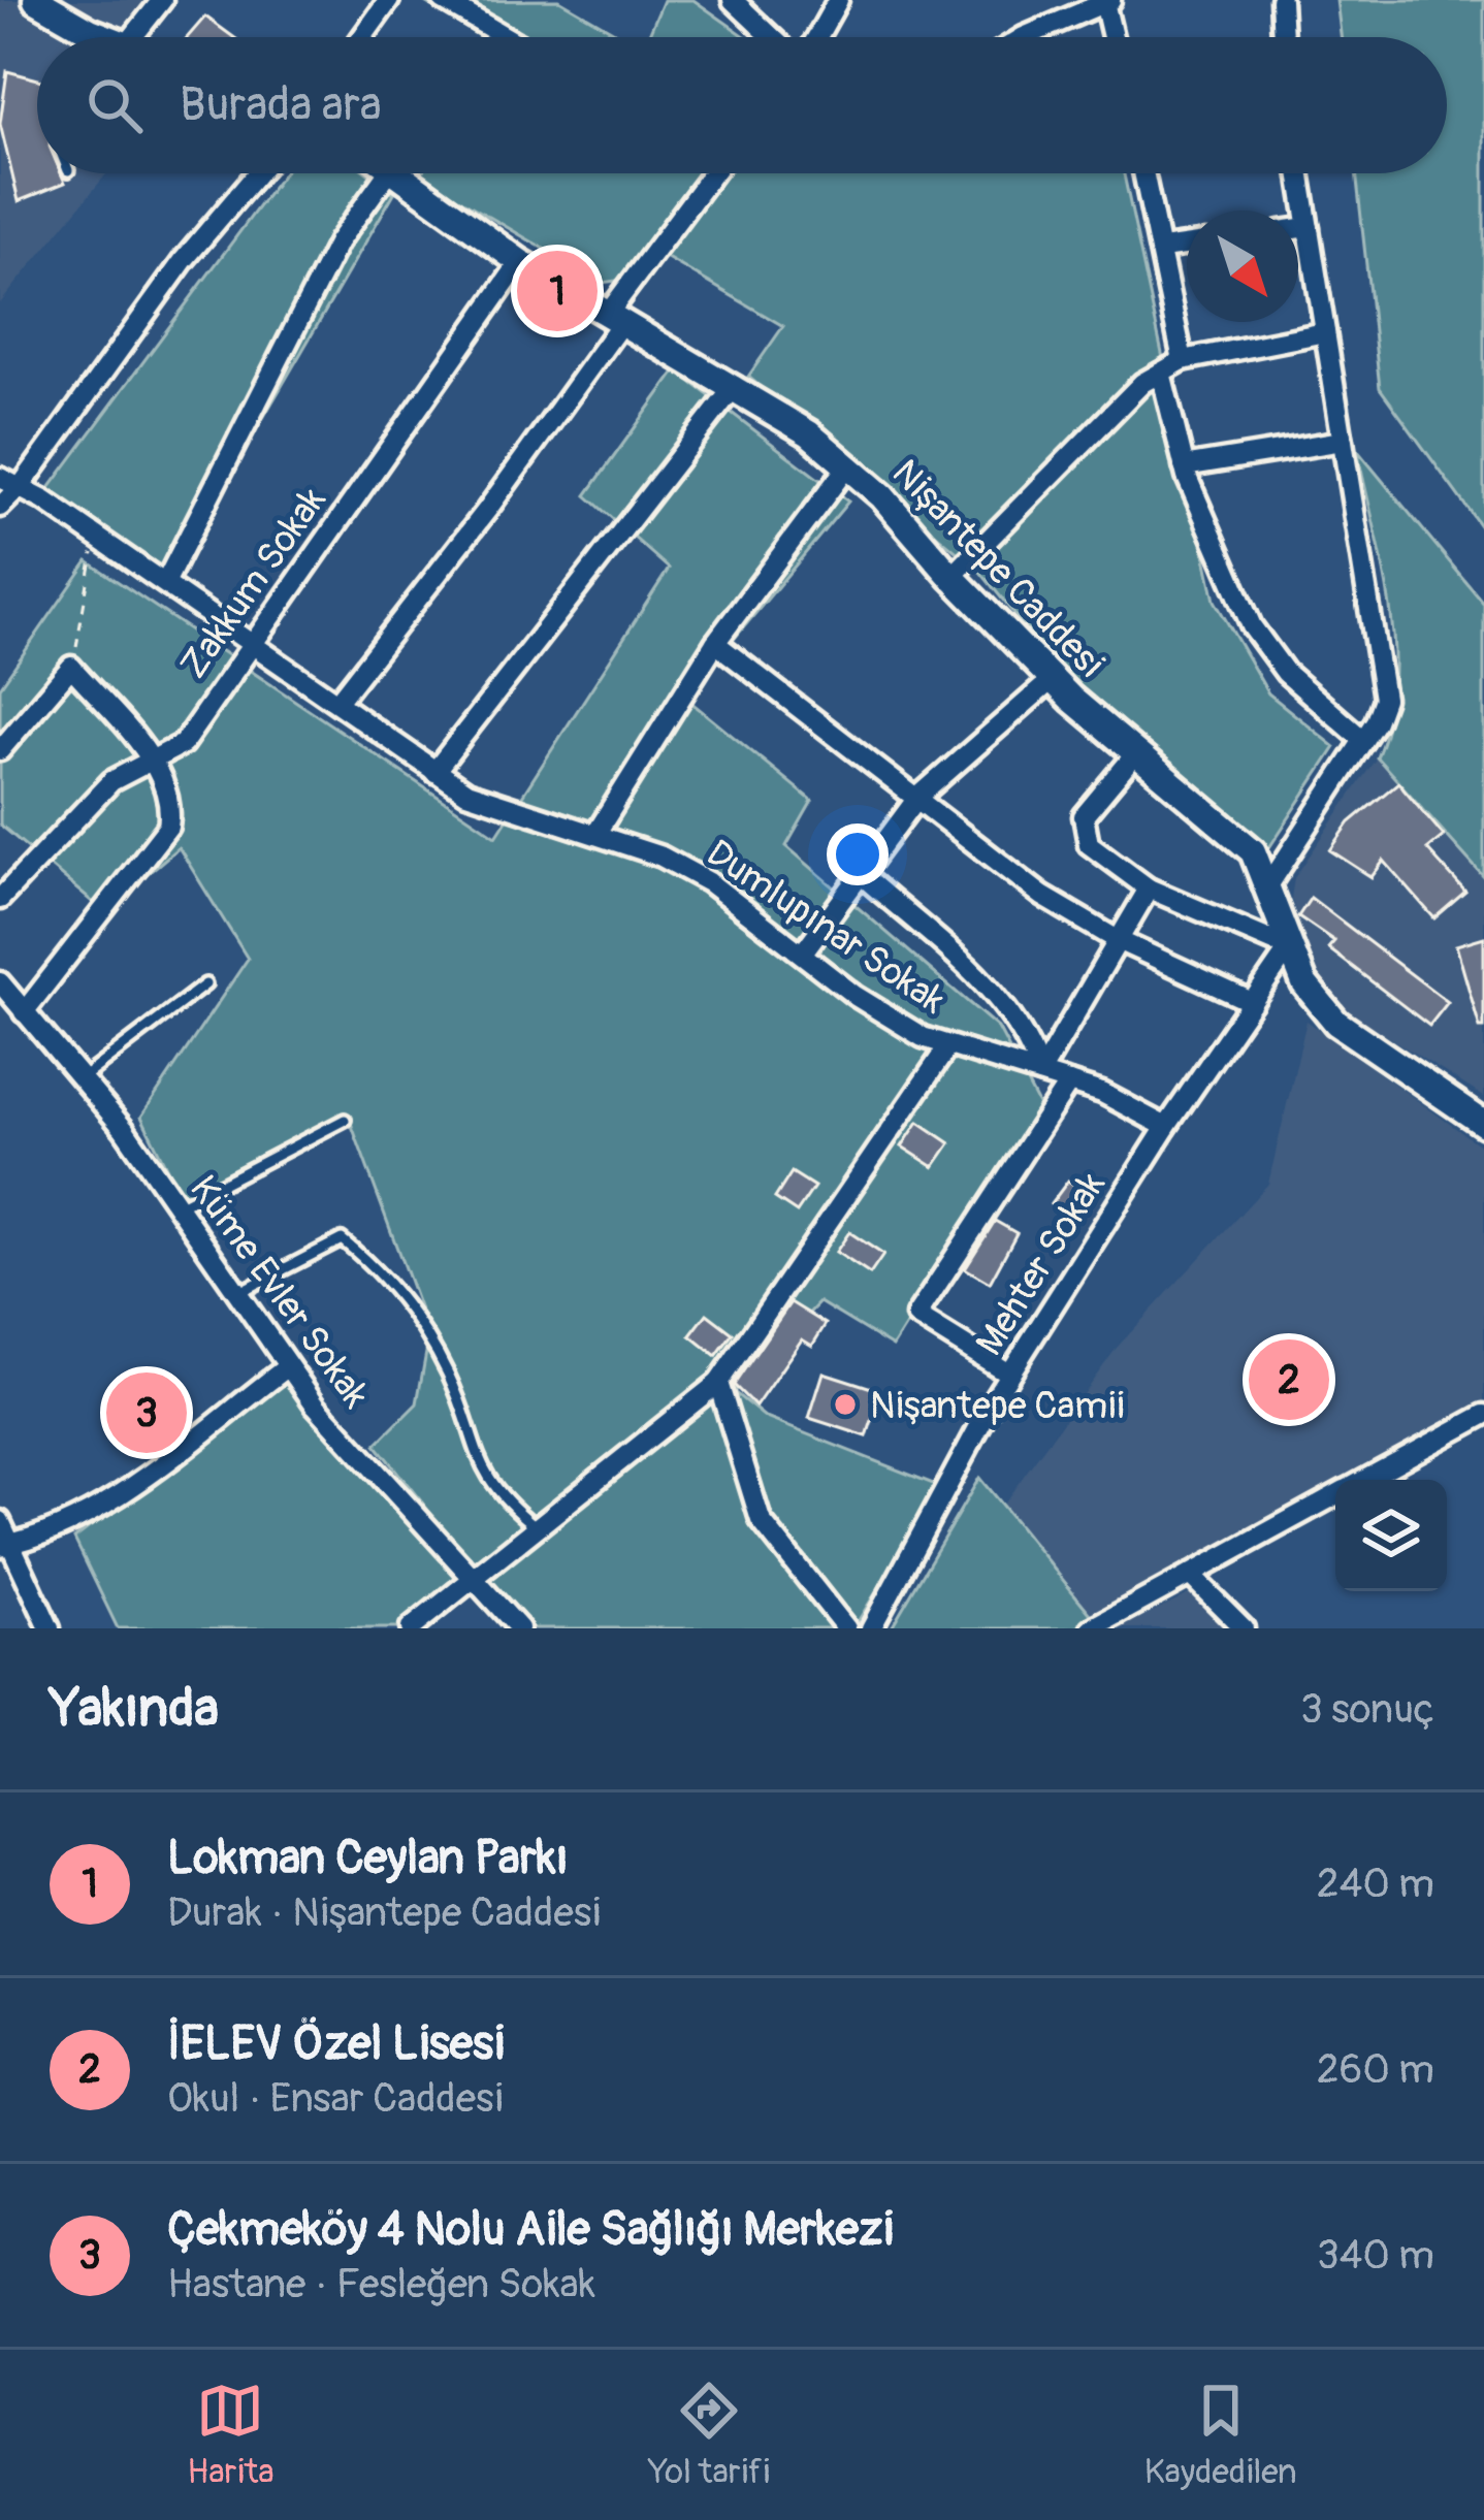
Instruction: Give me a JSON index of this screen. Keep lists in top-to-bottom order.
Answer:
{
  "streets": {
    "street": [
      "Nişantepe Caddesi",
      "Zakkum Sokak",
      "Dumlupınar Sokak",
      "Mehter Sokak",
      "Küme Evler Sokak"
    ]
  },
  "crossings": [
    ["Nişantepe Caddesi", "Zakkum Sokak"],
    ["Nişantepe Caddesi", "Mehter Sokak"],
    ["Zakkum Sokak", "Dumlupınar Sokak"],
    ["Dumlupınar Sokak", "Mehter Sokak"]
  ],
  "places": ["Nişantepe Camii"],
  "north": "bottom right",
  "page": {
    "search": "Burada ara",
    "pins": ["1", "2", "3"],
    "heading": ["Yakında", "3 sonuç"],
    "list": [
      {
        "mark": "1",
        "name": "Lokman Ceylan Parkı",
        "note": "Durak · Nişantepe Caddesi",
        "value": "240 m"
      },
      {
        "mark": "2",
        "name": "İELEV Özel Lisesi",
        "note": "Okul · Ensar Caddesi",
        "value": "260 m"
      },
      {
        "mark": "3",
        "name": "Çekmeköy 4 Nolu Aile Sağlığı Merkezi",
        "note": "Hastane · Fesleğen Sokak",
        "value": "340 m"
      }
    ],
    "nav": ["Harita", "Yol tarifi", "Kaydedilen"]
  }
}
